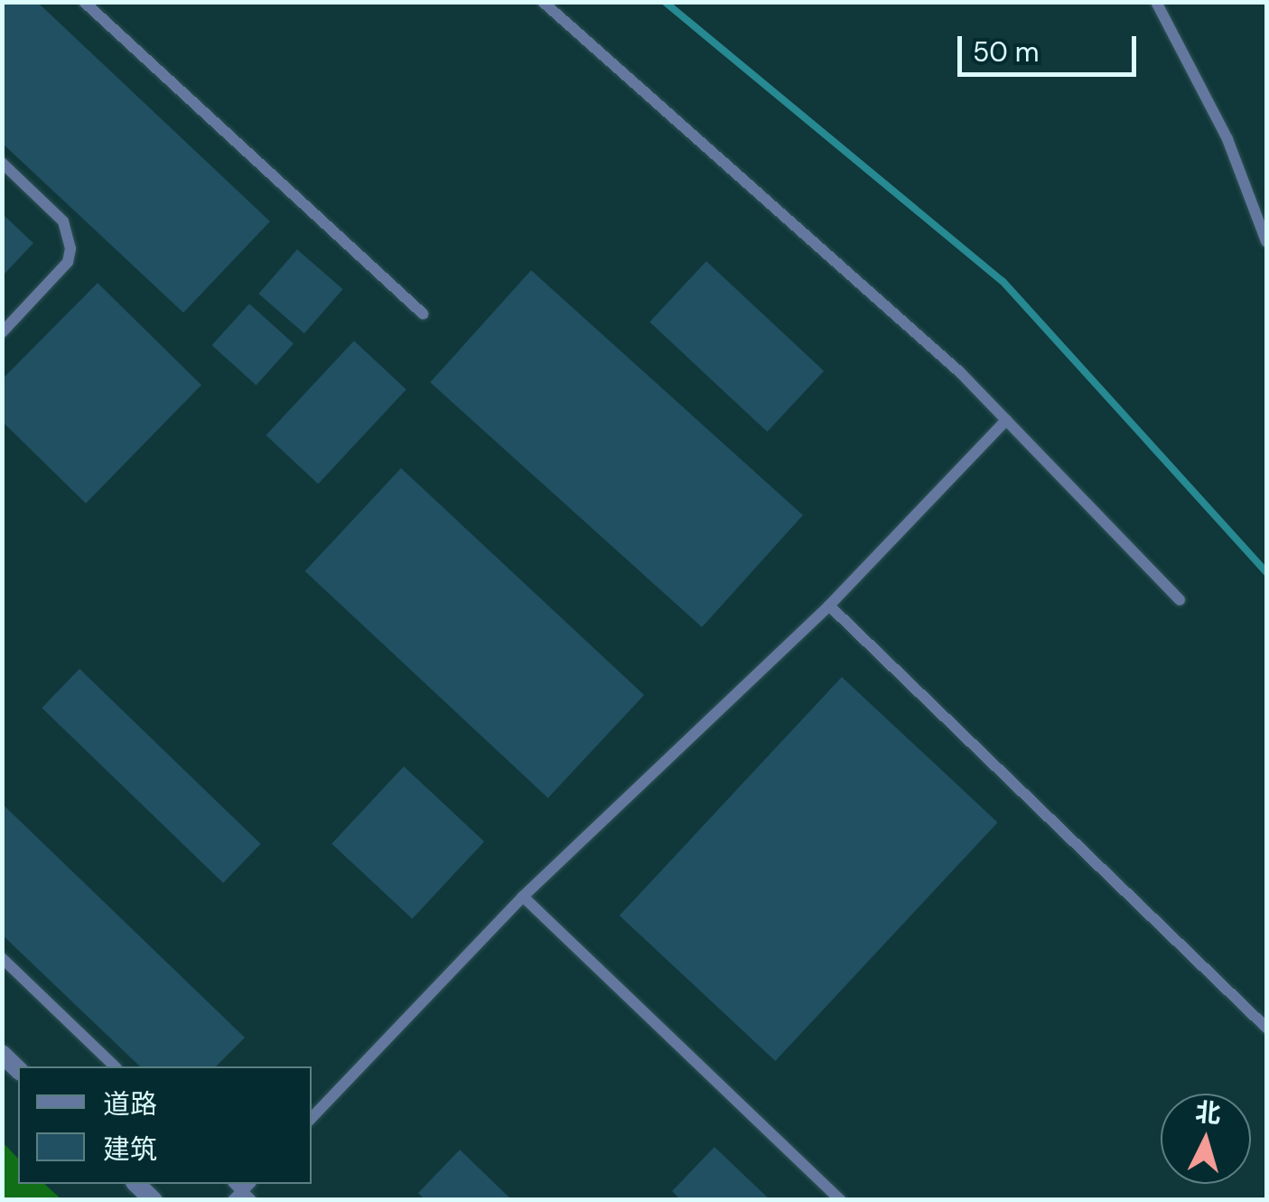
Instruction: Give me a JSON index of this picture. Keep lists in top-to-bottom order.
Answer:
{
  "legend": ["道路", "建筑"],
  "scale_bar": "50 m",
  "north": "top"
}
